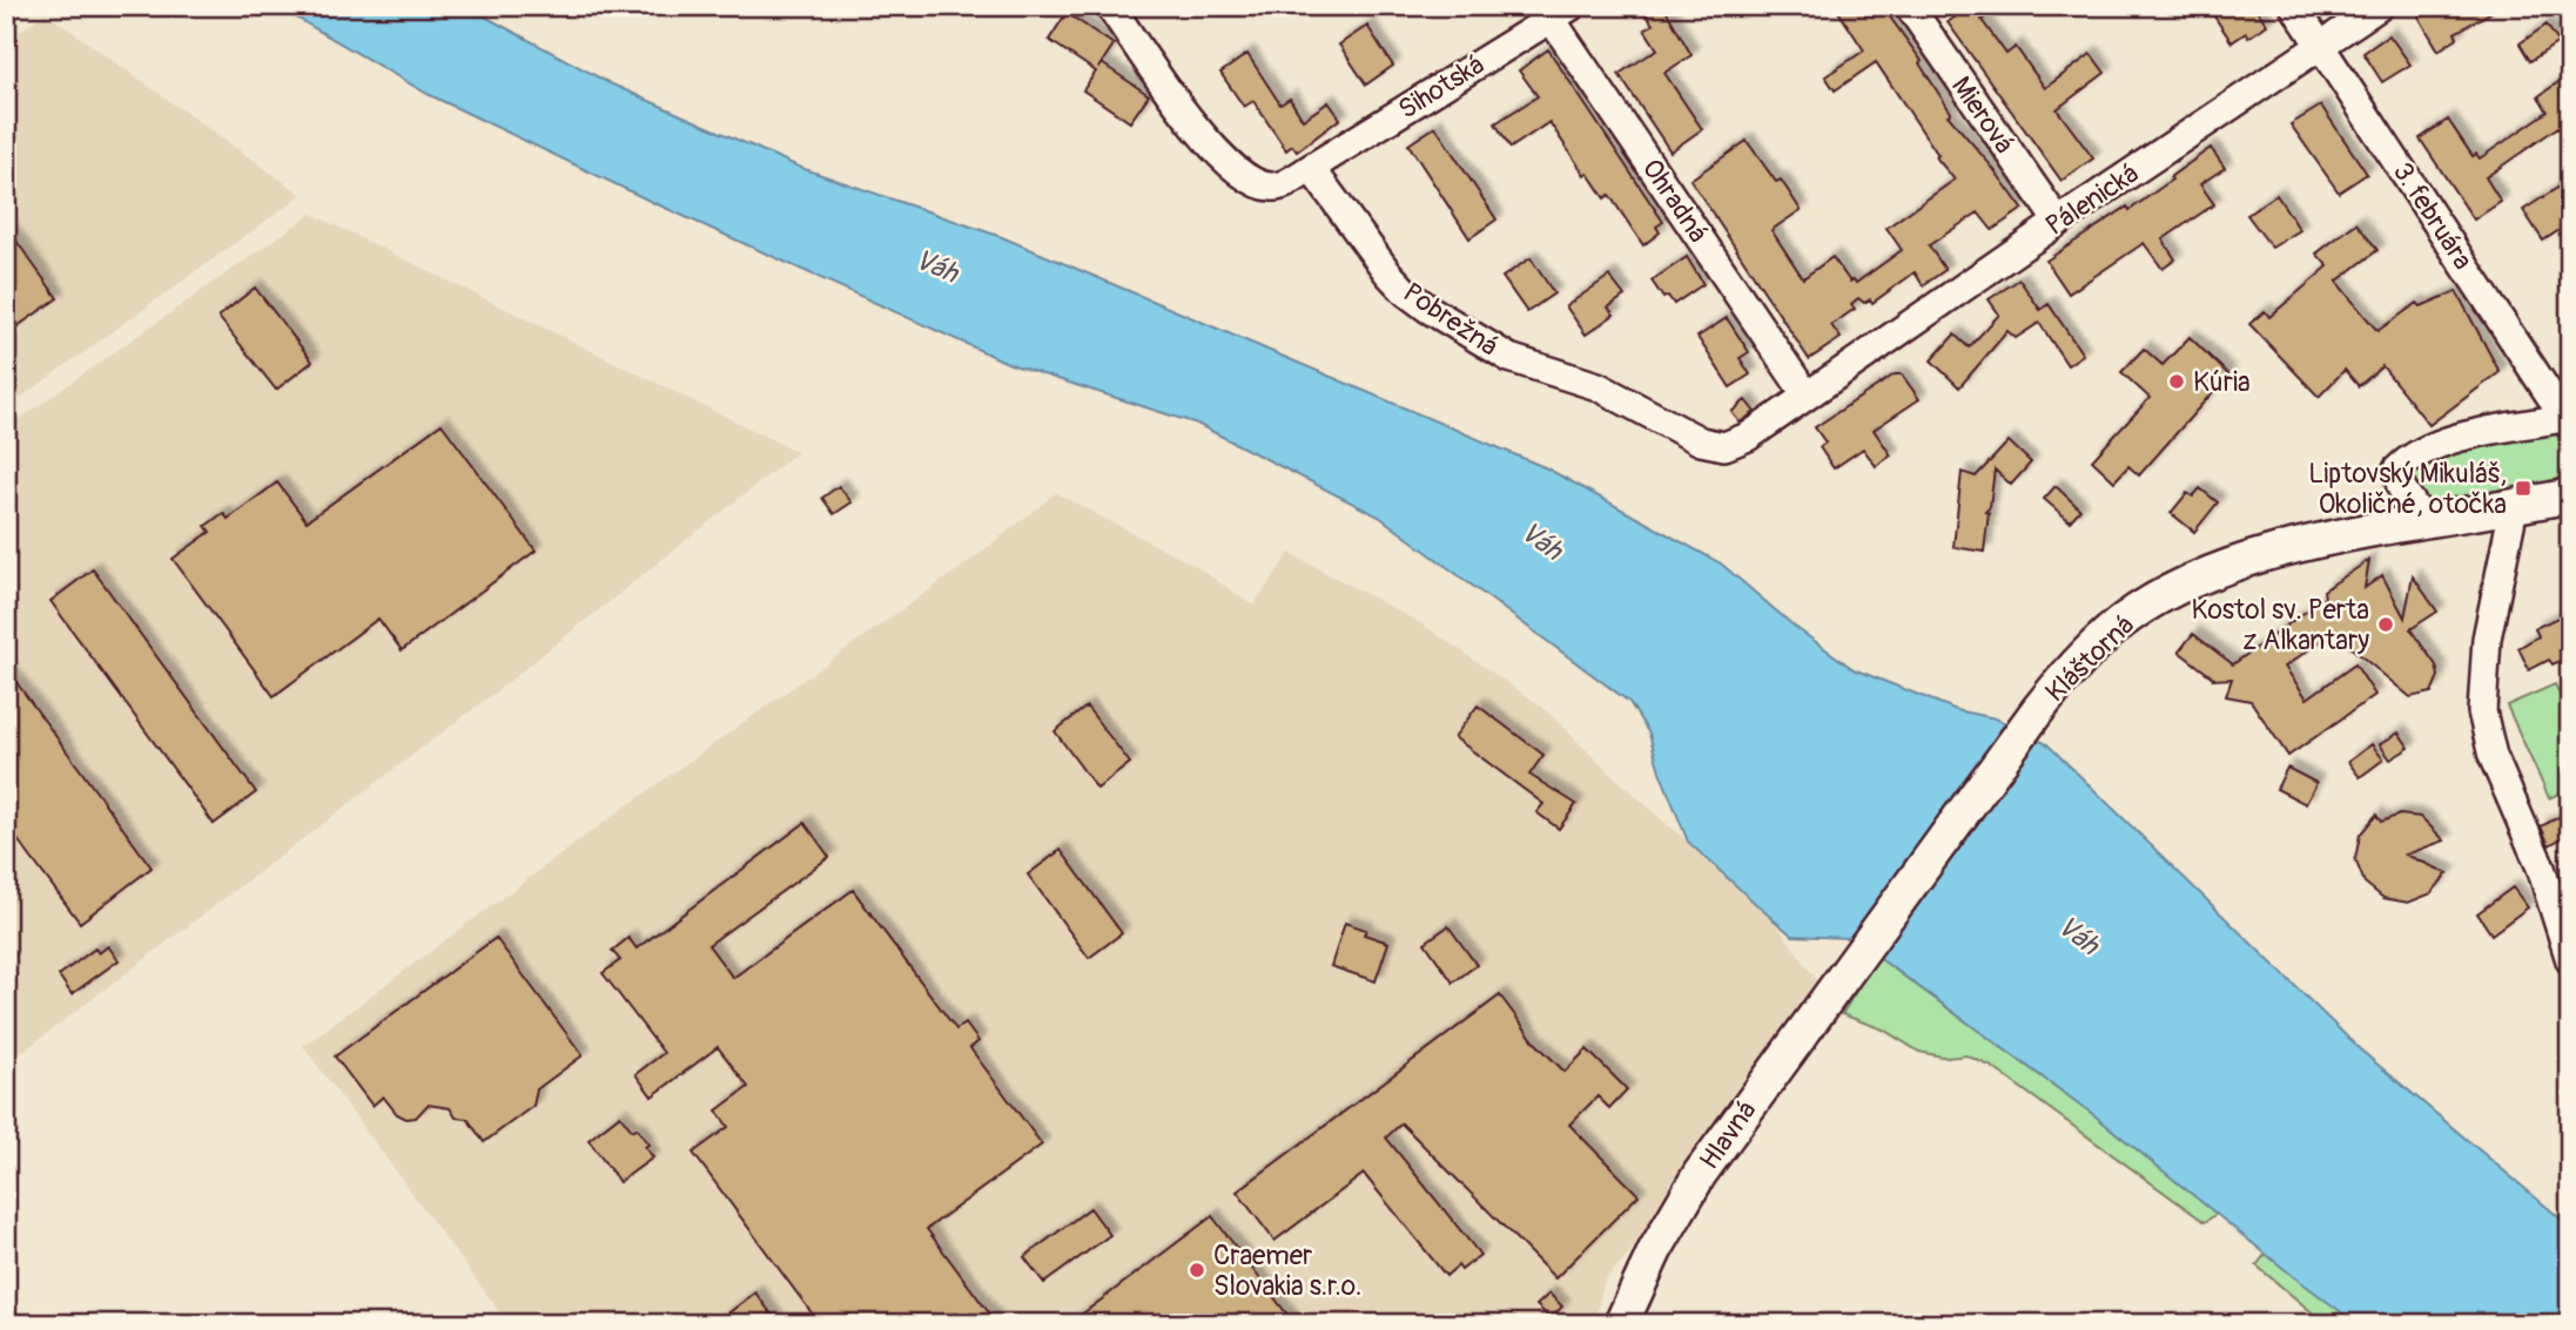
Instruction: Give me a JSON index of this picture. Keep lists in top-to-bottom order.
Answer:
{
  "streets": {
    "street": [
      "Sihotská",
      "Mierová",
      "Pálenická",
      "Ohradná",
      "3. februára",
      "Pobrežná",
      "Kláštorná",
      "Hlavná"
    ]
  },
  "crossings": [
    ["Sihotská", "Ohradná"],
    ["Sihotská", "Pobrežná"],
    ["Mierová", "Pálenická"],
    ["Pálenická", "Ohradná"],
    ["Pálenická", "3. februára"],
    ["Pálenická", "Pobrežná"],
    ["Ohradná", "Pobrežná"],
    ["Kláštorná", "Hlavná"]
  ],
  "water": ["Váh"],
  "places": {
    "other": ["Kúria", "Kostol sv. Perta z Alkantary", "Craemer Slovakia s.r.o."],
    "transit": ["Liptovský Mikuláš, Okoličné, otočka"]
  }
}
